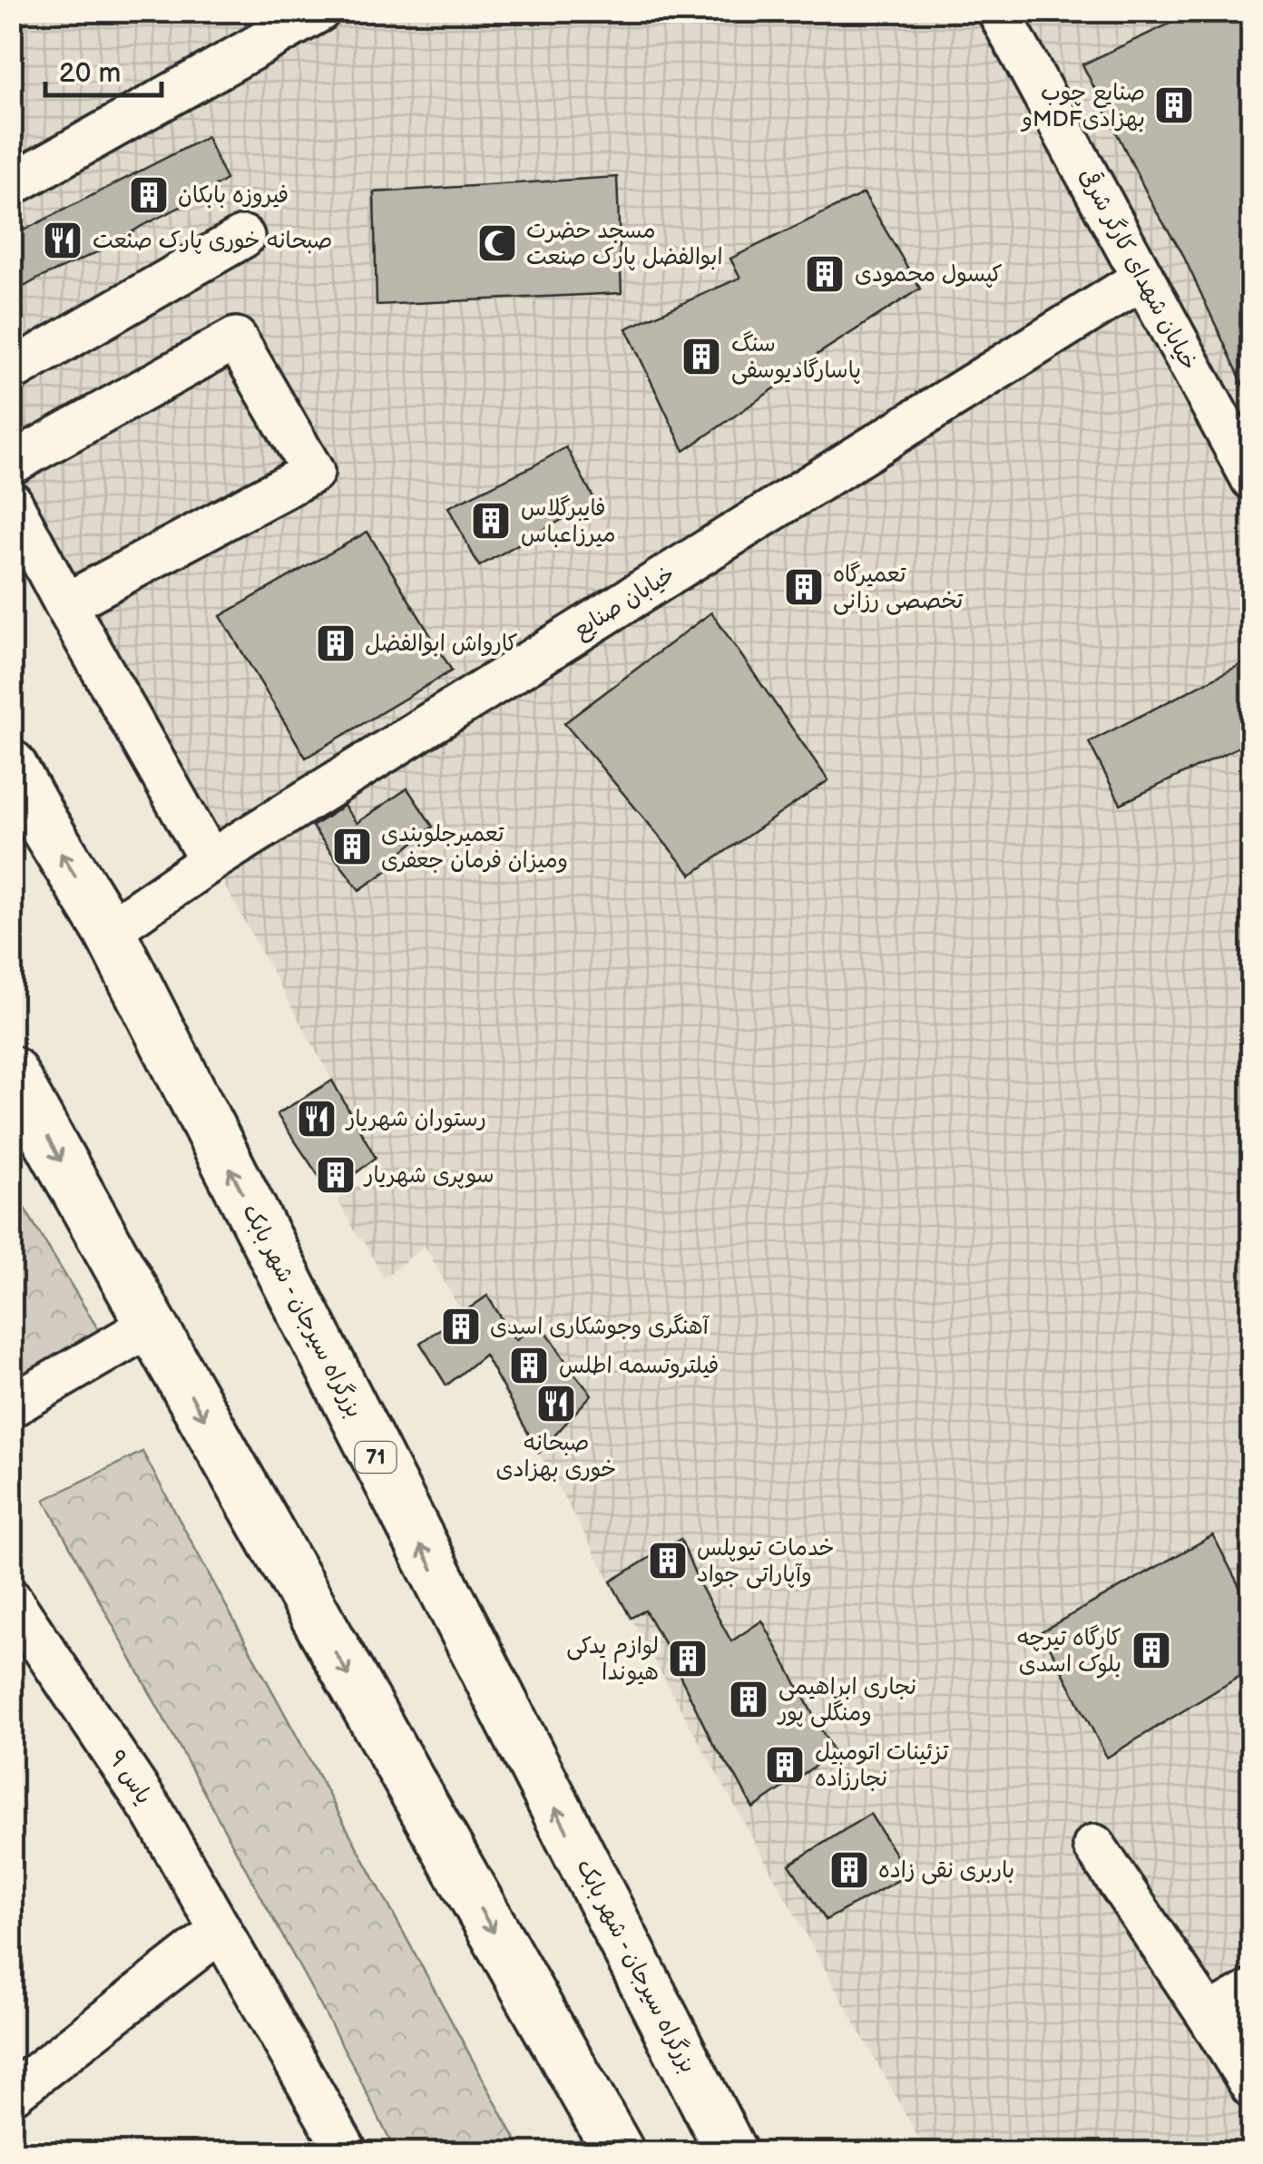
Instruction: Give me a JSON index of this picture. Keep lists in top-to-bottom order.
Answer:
{
  "streets": {
    "highway": ["بزرگراه سیرجان - شهر بابک", "71"],
    "street": ["خیابان شهدای کارگر شرقی", "خیابان صنایع", "یاس ۹"]
  },
  "crossings": [
    ["خیابان شهدای کارگر شرقی", "خیابان صنایع"],
    ["خیابان صنایع", "بزرگراه سیرجان - شهر بابک"]
  ],
  "places": {
    "building": [
      "صنایع چوب وMDFبهزادی",
      "فیروزه بابکان",
      "کپسول محمودی",
      "سنگ پاسارگادیوسفی",
      "فایبرگلاس میرزاعباس",
      "تعمیرگاه تخصصی رزانی",
      "کارواش ابوالفضل",
      "تعمیرجلوبندی ومیزان فرمان جعفری",
      "سوپری شهریار",
      "آهنگری وجوشکاری اسدی",
      "فیلتروتسمه اطلس",
      "خدمات تیوپلس وآپاراتی جواد",
      "کارگاه تیرچه بلوک اسدی",
      "لوازم یدکی هیوندا",
      "نجاری ابراهیمی ومنگلی پور",
      "تزئینات اتومبیل نجارزاده",
      "باربری نقی زاده"
    ],
    "restaurant": ["صبحانه خوری پارک صنعت", "رستوران شهریار", "صبحانه خوری بهزادی"],
    "mosque": ["مسجد حضرت ابوالفضل پارک صنعت"]
  },
  "scale_bar": "20 m"
}
